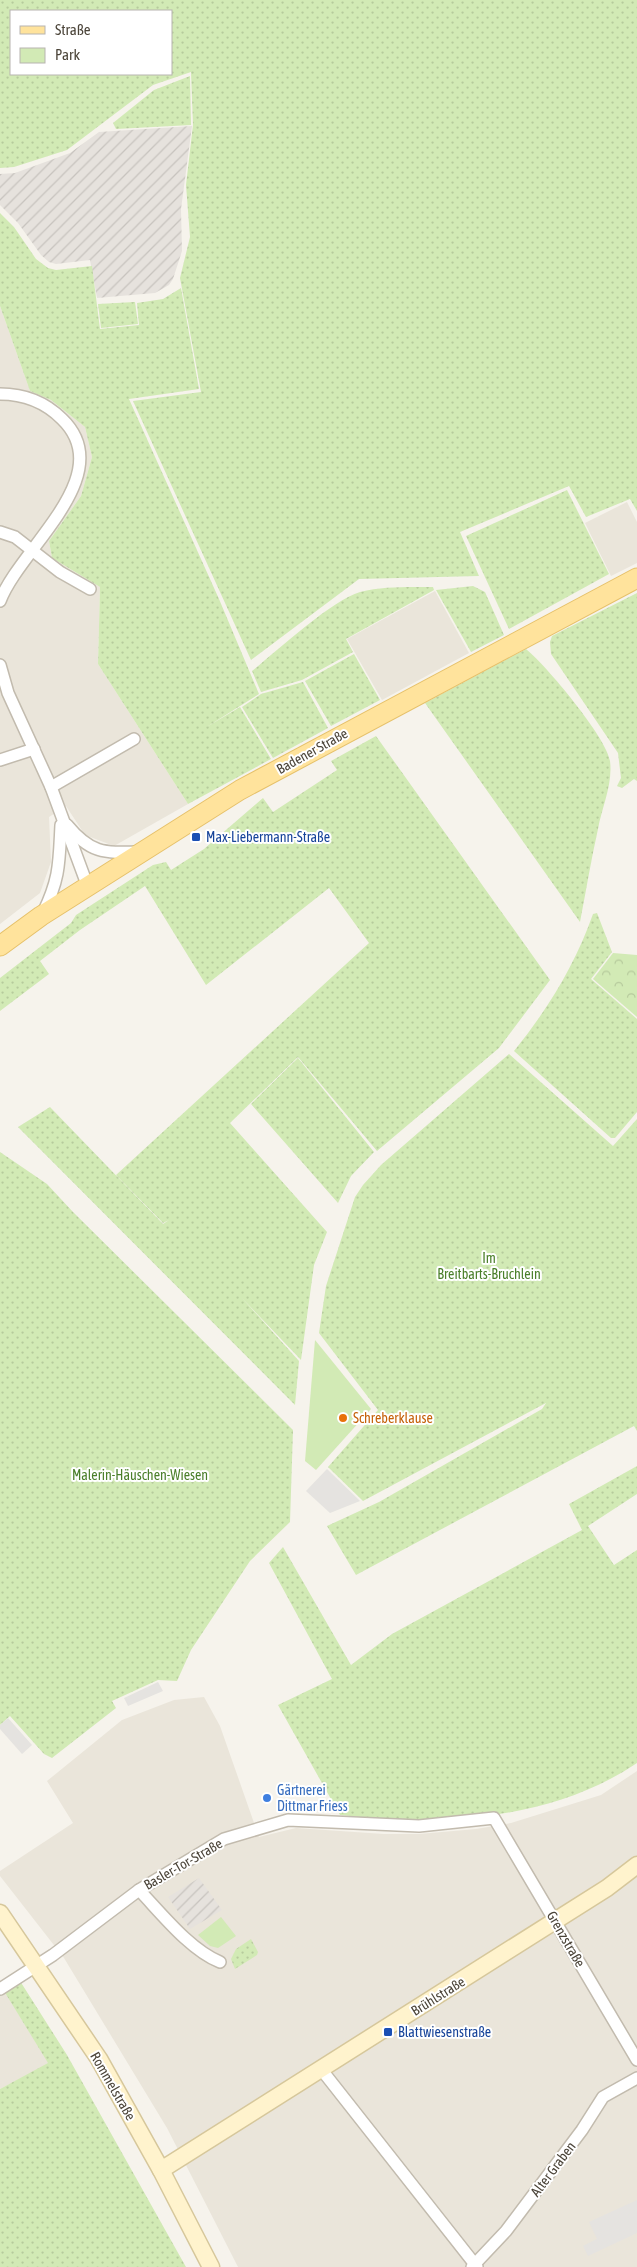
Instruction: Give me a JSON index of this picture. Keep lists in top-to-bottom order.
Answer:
{
  "streets": {
    "main road": ["Badener Straße"],
    "street": [
      "Basler-Tor-Straße",
      "Grenzstraße",
      "Brühlstraße",
      "Rommelstraße",
      "Alter Graben"
    ]
  },
  "crossings": [
    ["Basler-Tor-Straße", "Grenzstraße"],
    ["Basler-Tor-Straße", "Rommelstraße"],
    ["Grenzstraße", "Brühlstraße"],
    ["Brühlstraße", "Rommelstraße"]
  ],
  "parks": ["Im Breitbarts-Bruchlein", "Malerin-Häuschen-Wiesen"],
  "places": {
    "transit": ["Max-Liebermann-Straße", "Blattwiesenstraße"],
    "other": ["Schreberklause", "Gärtnerei Dittmar Friess"]
  },
  "legend": ["Straße", "Park"]
}
